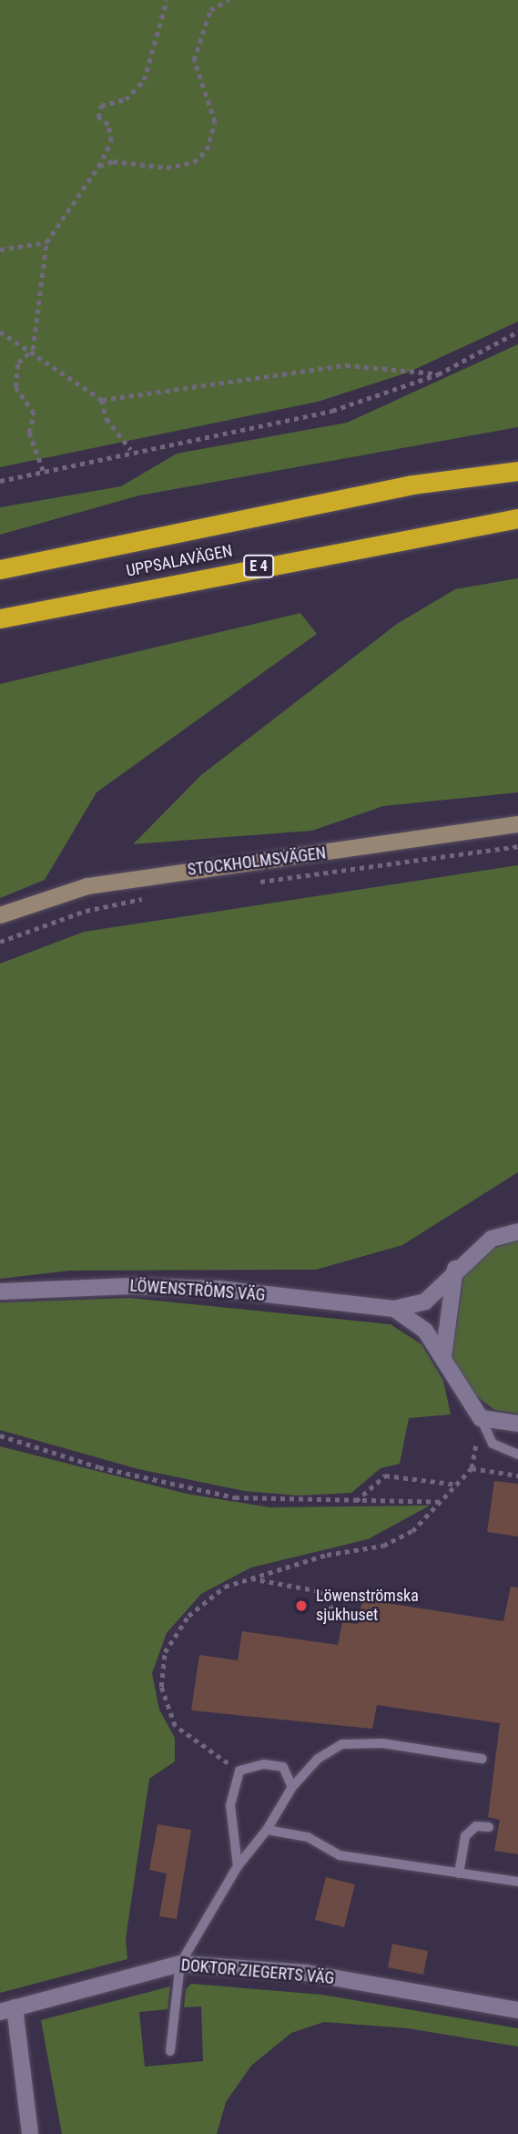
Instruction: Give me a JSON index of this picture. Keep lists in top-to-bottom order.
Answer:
{
  "streets": {
    "highway": ["UPPSALAVÄGEN", "E 4"],
    "street": ["STOCKHOLMSVÄGEN", "LÖWENSTRÖMS VÄG", "DOKTOR ZIEGERTS VÄG"]
  },
  "places": ["Löwenströmska sjukhuset"]
}
